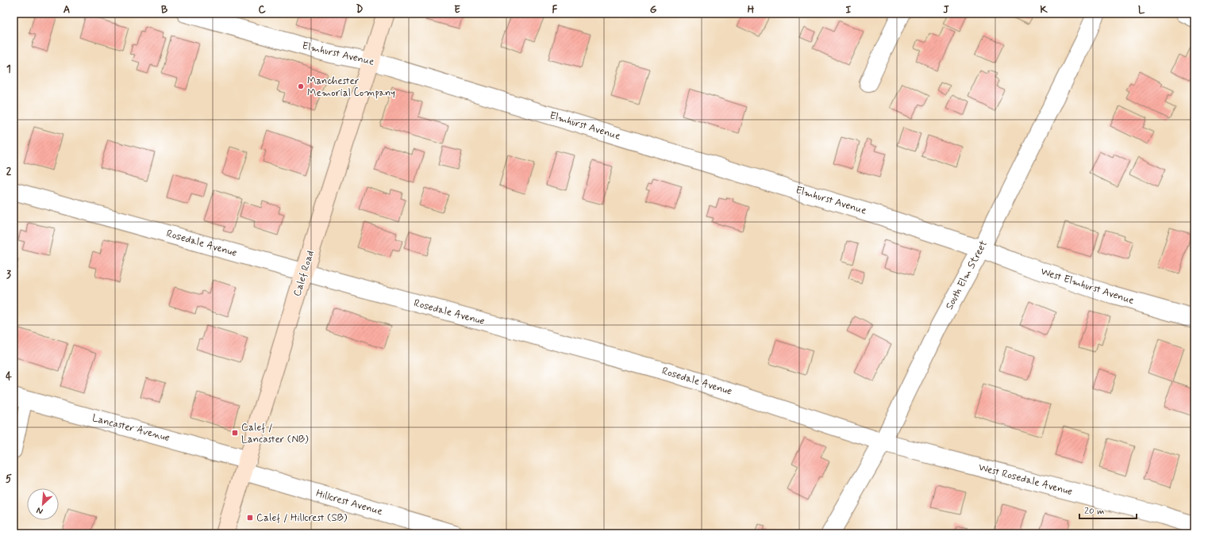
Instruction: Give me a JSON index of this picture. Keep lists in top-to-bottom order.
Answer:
{
  "streets": {
    "main road": ["Calef Road"],
    "street": [
      "Elmhurst Avenue",
      "Rosedale Avenue",
      "South Elm Street",
      "West Elmhurst Avenue",
      "Lancaster Avenue",
      "West Rosedale Avenue",
      "Hillcrest Avenue"
    ]
  },
  "crossings": [
    ["Elmhurst Avenue", "Calef Road"],
    ["Elmhurst Avenue", "South Elm Street"],
    ["Elmhurst Avenue", "West Elmhurst Avenue"],
    ["Rosedale Avenue", "Calef Road"],
    ["Rosedale Avenue", "South Elm Street"],
    ["Rosedale Avenue", "West Rosedale Avenue"],
    ["Calef Road", "Lancaster Avenue"],
    ["Calef Road", "Hillcrest Avenue"],
    ["South Elm Street", "West Elmhurst Avenue"],
    ["South Elm Street", "West Rosedale Avenue"],
    ["Lancaster Avenue", "Hillcrest Avenue"]
  ],
  "places": {
    "other": ["Manchester Memorial Company"],
    "transit": ["Calef / Lancaster (NB)", "Calef / Hillcrest (SB)"]
  },
  "scale_bar": "20 m",
  "north": "bottom left",
  "grid": {
    "columns": [
      "A",
      "B",
      "C",
      "D",
      "E",
      "F",
      "G",
      "H",
      "I",
      "J",
      "K",
      "L"
    ],
    "rows": [
      "1",
      "2",
      "3",
      "4",
      "5"
    ]
  }
}
